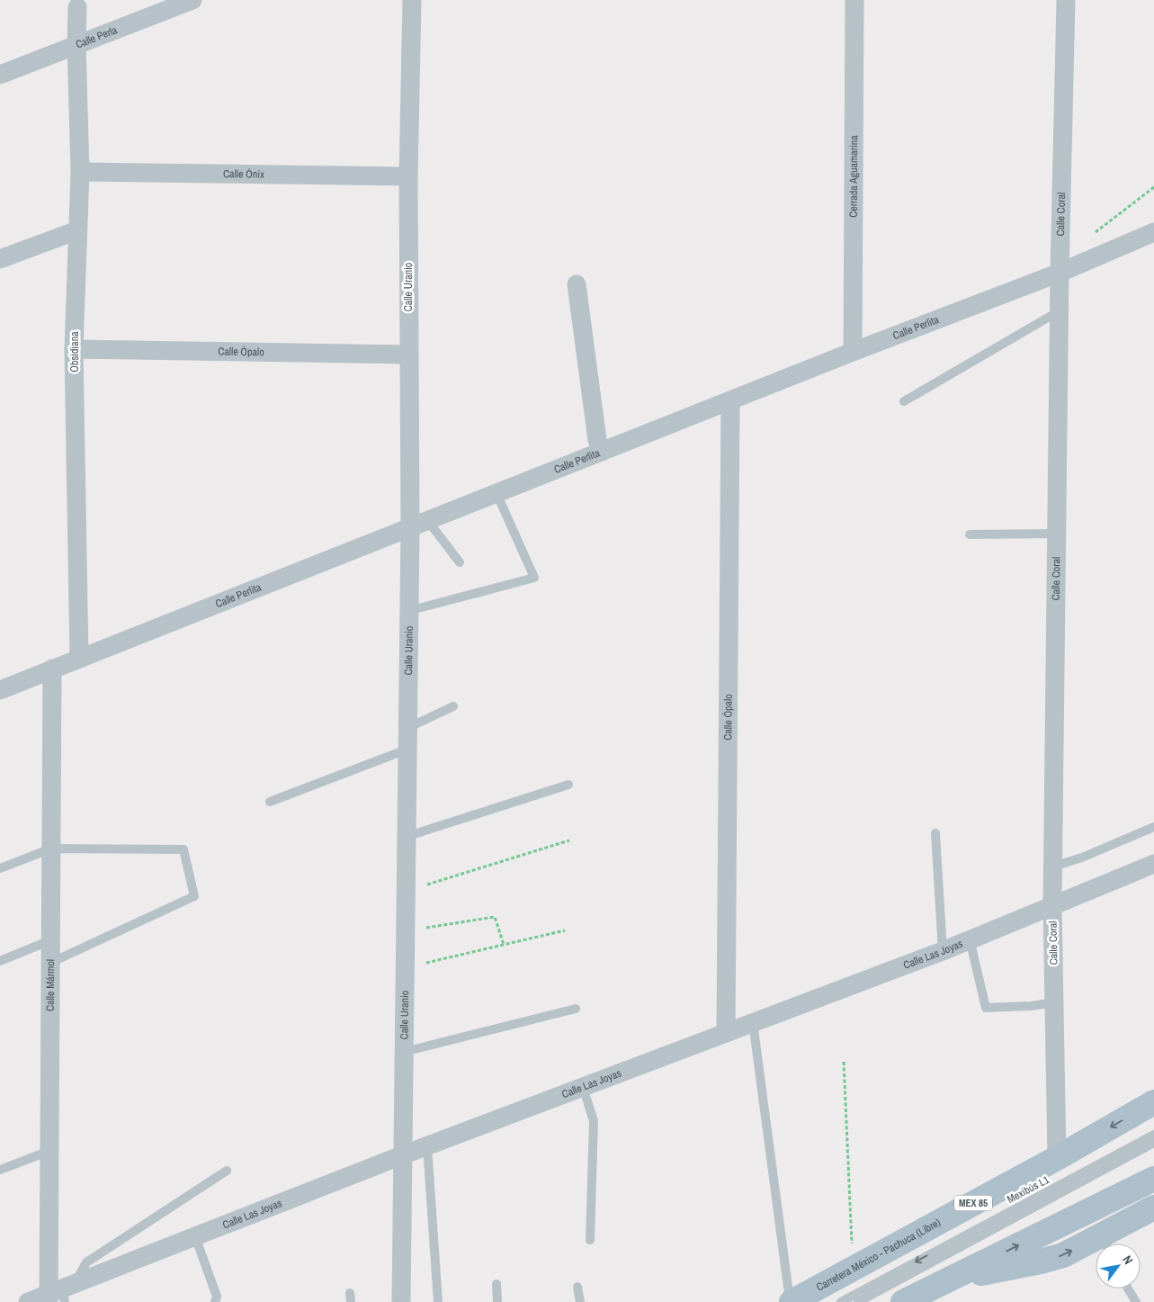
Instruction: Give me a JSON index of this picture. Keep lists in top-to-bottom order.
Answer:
{
  "streets": {
    "main road": ["MEX 85", "Carretera México - Pachuca (Libre)"],
    "street": [
      "Calle Perla",
      "Calle Ónix",
      "Cerrada Aguamarina",
      "Calle Coral",
      "Calle Uranio",
      "Calle Perlita",
      "Obsidiana",
      "Calle Ópalo",
      "Calle Las Joyas",
      "Calle Mármol"
    ],
    "lane": ["Mexibús L1"]
  },
  "crossings": [
    ["Calle Perla", "Obsidiana"],
    ["Calle Ónix", "Calle Uranio"],
    ["Calle Ónix", "Obsidiana"],
    ["Cerrada Aguamarina", "Calle Perlita"],
    ["Calle Coral", "Calle Perlita"],
    ["Calle Coral", "Calle Las Joyas"],
    ["Calle Coral", "Carretera México - Pachuca (Libre)"],
    ["Calle Uranio", "Calle Perlita"],
    ["Calle Uranio", "Calle Ópalo"],
    ["Calle Uranio", "Calle Las Joyas"],
    ["Calle Perlita", "Obsidiana"],
    ["Calle Perlita", "Calle Ópalo"],
    ["Calle Perlita", "Calle Mármol"],
    ["Obsidiana", "Calle Ópalo"],
    ["Calle Ópalo", "Calle Las Joyas"],
    ["Calle Las Joyas", "Calle Mármol"]
  ],
  "north": "top right"
}
